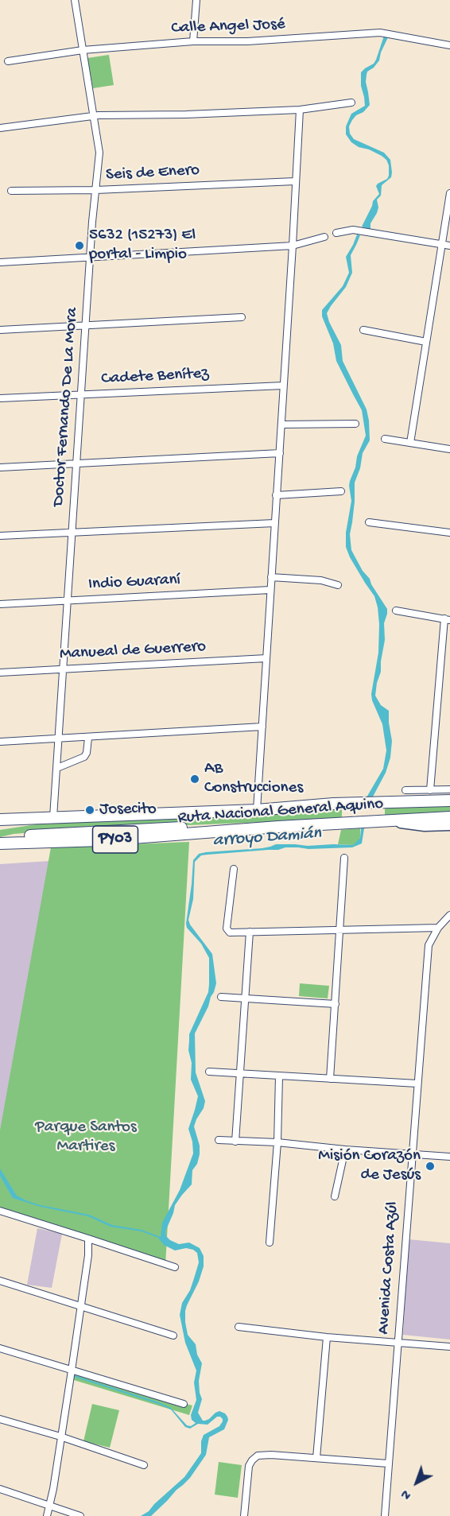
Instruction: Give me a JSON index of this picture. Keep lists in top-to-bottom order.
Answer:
{
  "streets": {
    "highway": ["Ruta Nacional General Aquino", "PY03"],
    "street": [
      "Calle Angel José",
      "Seis de Enero",
      "Cadete Benítez",
      "Doctor Fernando De La Mora",
      "Indio Guaraní",
      "Manueal de Guerrero",
      "Avenida Costa Azúl"
    ]
  },
  "crossings": [
    ["Calle Angel José", "Doctor Fernando De La Mora"],
    ["Seis de Enero", "Doctor Fernando De La Mora"],
    ["Cadete Benítez", "Doctor Fernando De La Mora"],
    ["Doctor Fernando De La Mora", "Indio Guaraní"],
    ["Doctor Fernando De La Mora", "Manueal de Guerrero"],
    ["Doctor Fernando De La Mora", "Ruta Nacional General Aquino"],
    ["Doctor Fernando De La Mora", "PY03"],
    ["Ruta Nacional General Aquino", "PY03"]
  ],
  "water": ["arroyo Damián"],
  "parks": ["Parque Santos Martires"],
  "places": [
    "5632 (15273) El portal - Limpio",
    "AB Construcciones",
    "Josecito",
    "Misión Corazón de Jesús"
  ],
  "north": "bottom left"
}
